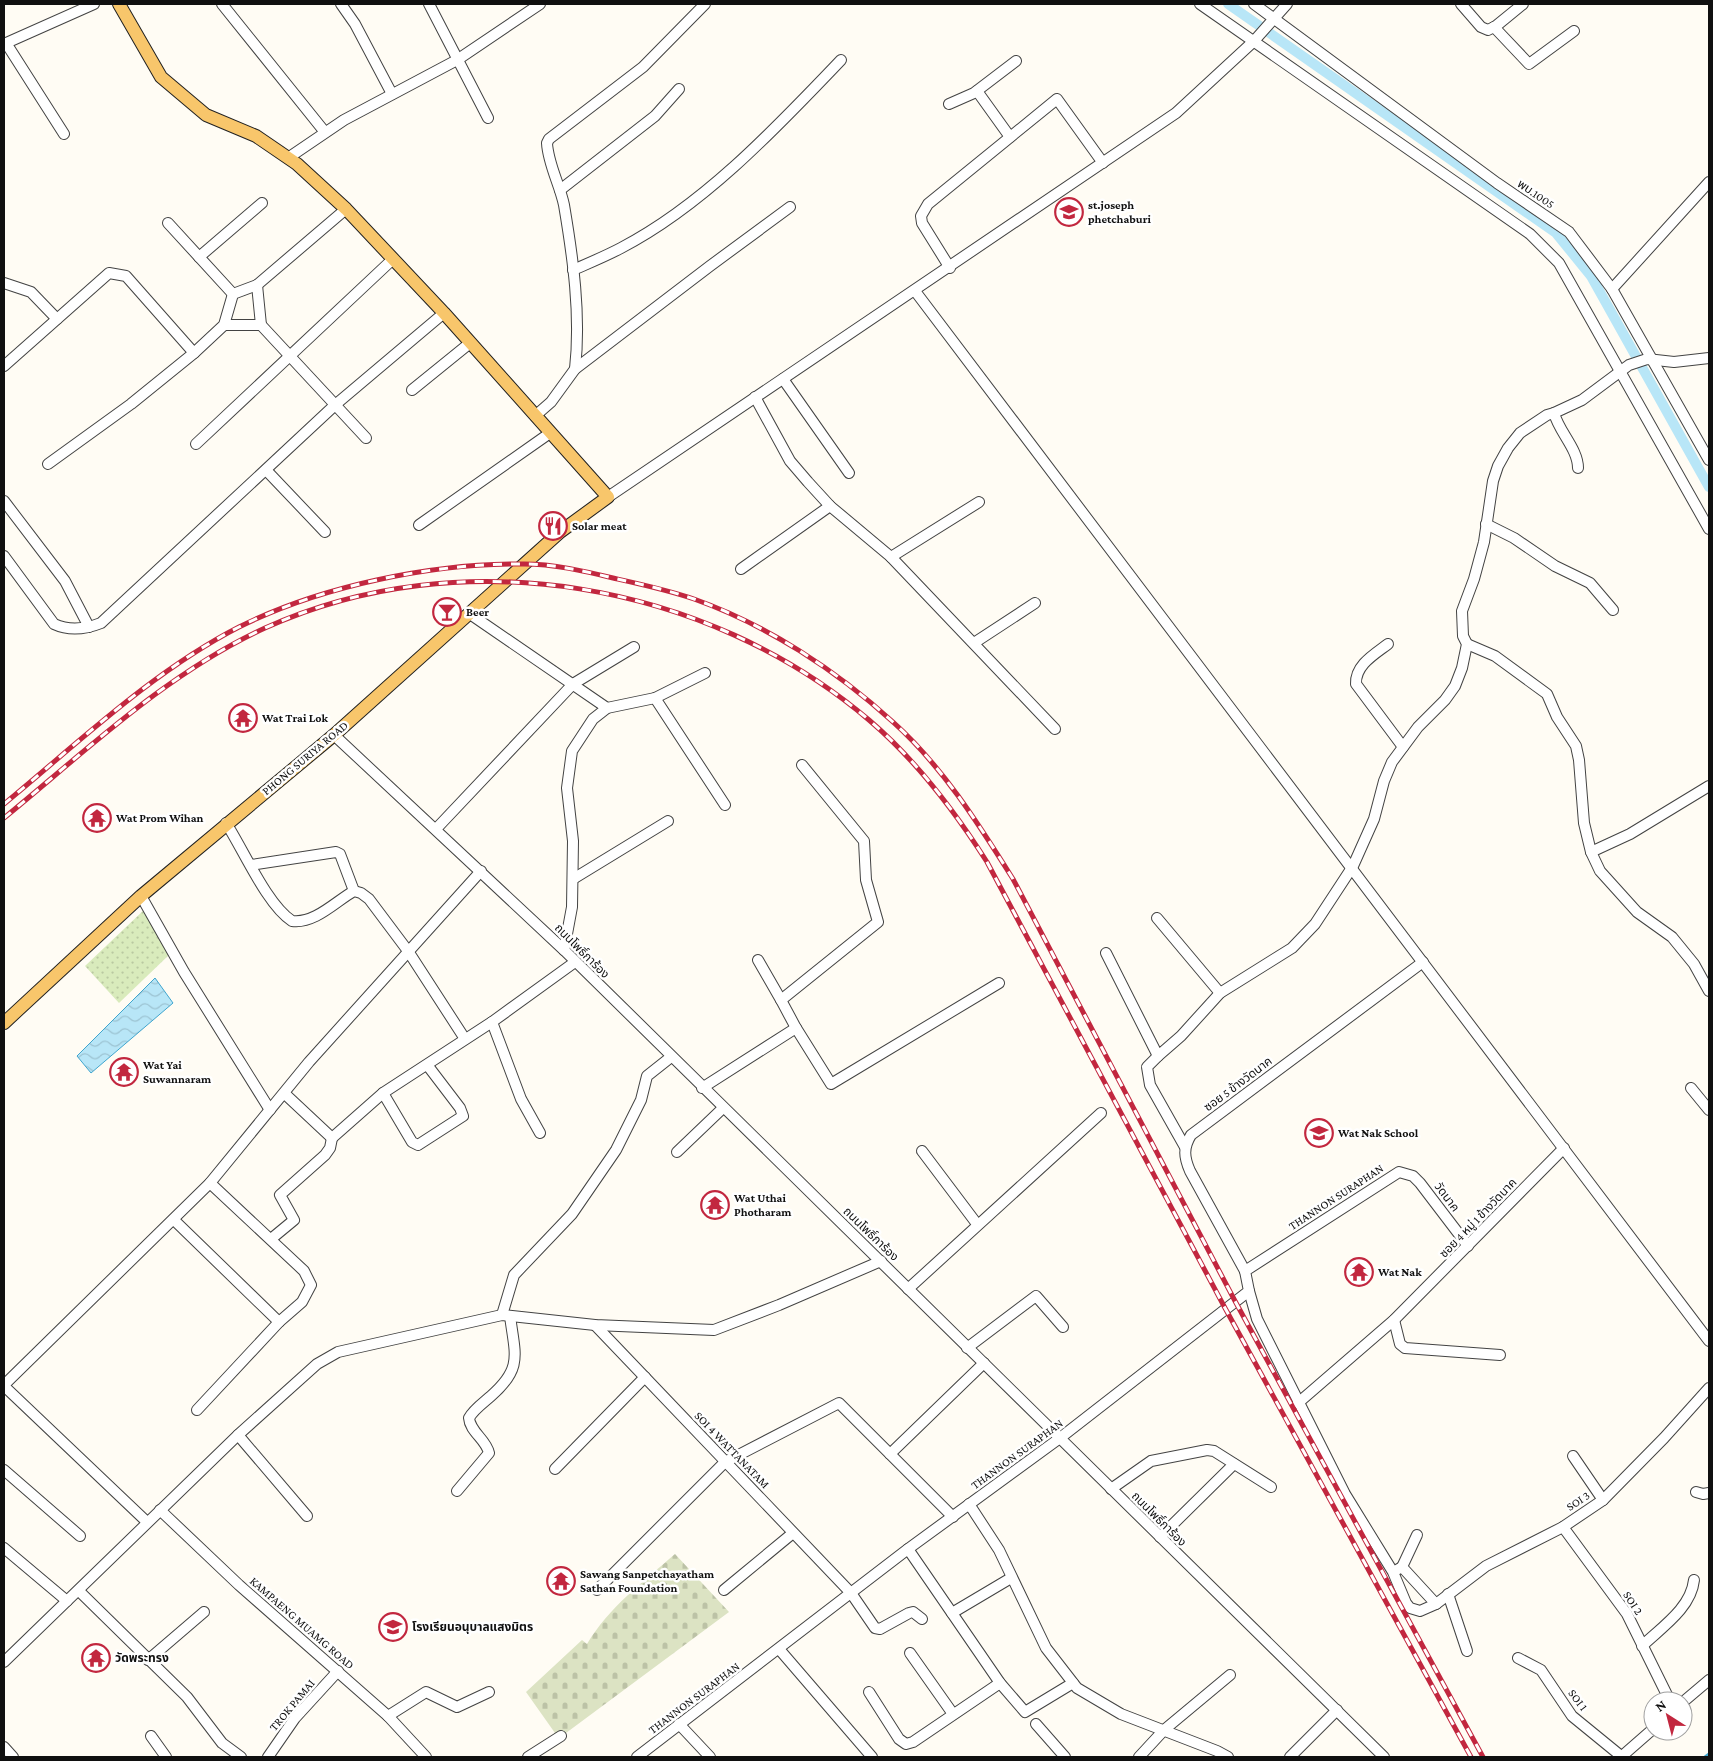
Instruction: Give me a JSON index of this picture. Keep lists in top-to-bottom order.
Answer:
{
  "streets": {
    "main road": ["PHONG SURIYA ROAD"],
    "street": [
      "พบ.1005",
      "ถนนโพธิ์การ้อง",
      "ซอย 5 ข้างวัดนาค",
      "THANNON SURAPHAN",
      "วัดนาค",
      "ซอย 4 หมู่ 1 ข้างวัดนาค",
      "SOI 4 WATTANATAM",
      "SOI 3",
      "SOI 2",
      "KAMPAENG MUAMG ROAD",
      "SOI 1",
      "TROK PAMAI"
    ]
  },
  "crossings": [
    ["PHONG SURIYA ROAD", "ถนนโพธิ์การ้อง"],
    ["ถนนโพธิ์การ้อง", "THANNON SURAPHAN"],
    ["THANNON SURAPHAN", "วัดนาค"],
    ["THANNON SURAPHAN", "SOI 4 WATTANATAM"],
    ["THANNON SURAPHAN", "SOI 3"],
    ["วัดนาค", "ซอย 4 หมู่ 1 ข้างวัดนาค"],
    ["ซอย 4 หมู่ 1 ข้างวัดนาค", "SOI 3"],
    ["SOI 3", "SOI 2"],
    ["KAMPAENG MUAMG ROAD", "TROK PAMAI"]
  ],
  "places": {
    "school or university": ["st.joseph phetchaburi", "Wat Nak School", "โรงเรียนอนุบาลแสงมิตร"],
    "restaurant": ["Solar meat"],
    "bar": ["Beer"],
    "temple": [
      "Wat Trai Lok",
      "Wat Prom Wihan",
      "Wat Yai Suwannaram",
      "Wat Uthai Photharam",
      "Wat Nak",
      "Sawang Sanpetchayatham Sathan Foundation",
      "วัดพระทรง"
    ]
  },
  "north": "top left"
}
